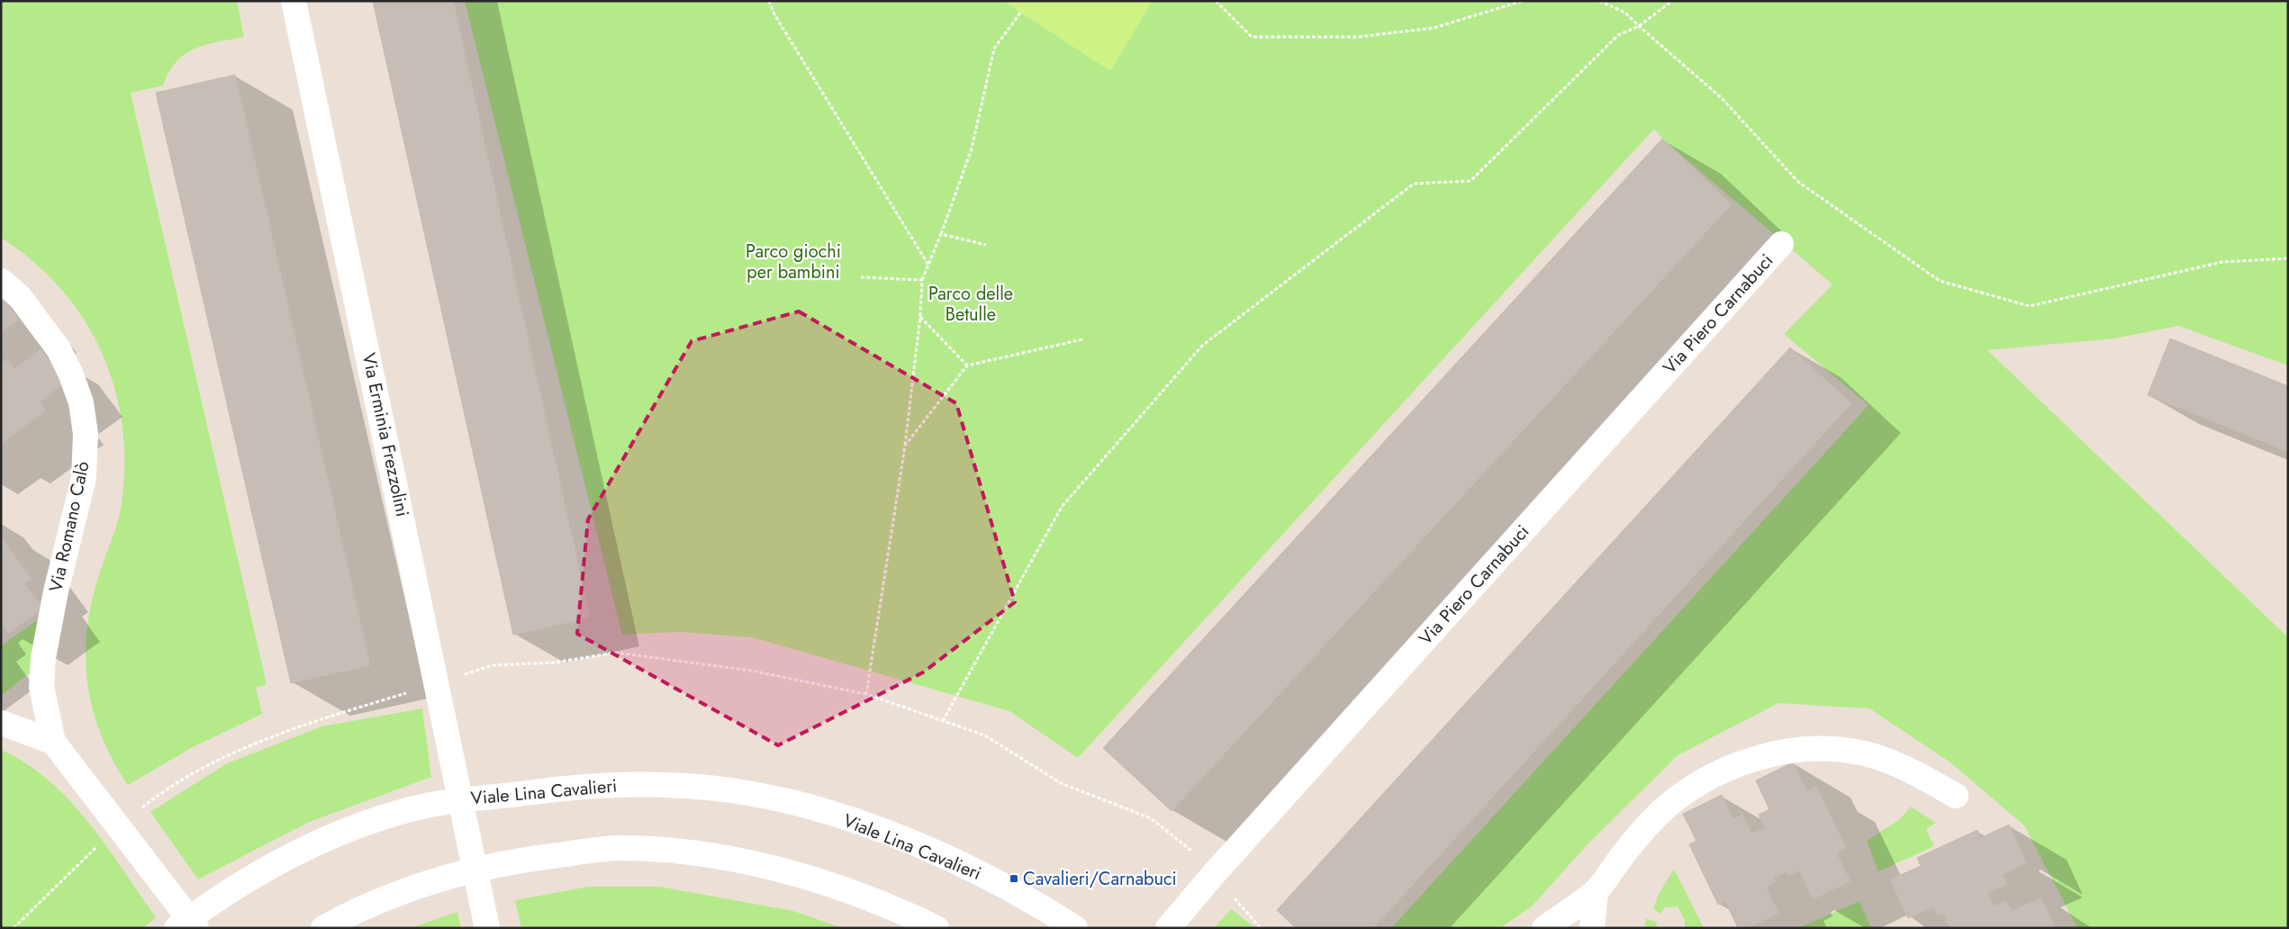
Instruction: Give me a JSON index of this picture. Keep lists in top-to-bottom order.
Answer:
{
  "streets": {
    "street": [
      "Via Piero Carnabuci",
      "Via Erminia Frezzolini",
      "Via Romano Calò",
      "Viale Lina Cavalieri"
    ]
  },
  "crossings": [
    ["Via Erminia Frezzolini", "Viale Lina Cavalieri"],
    ["Via Romano Calò", "Viale Lina Cavalieri"]
  ],
  "parks": ["Parco giochi per bambini", "Parco delle Betulle"],
  "places": {
    "transit": ["Cavalieri/Carnabuci"]
  }
}
